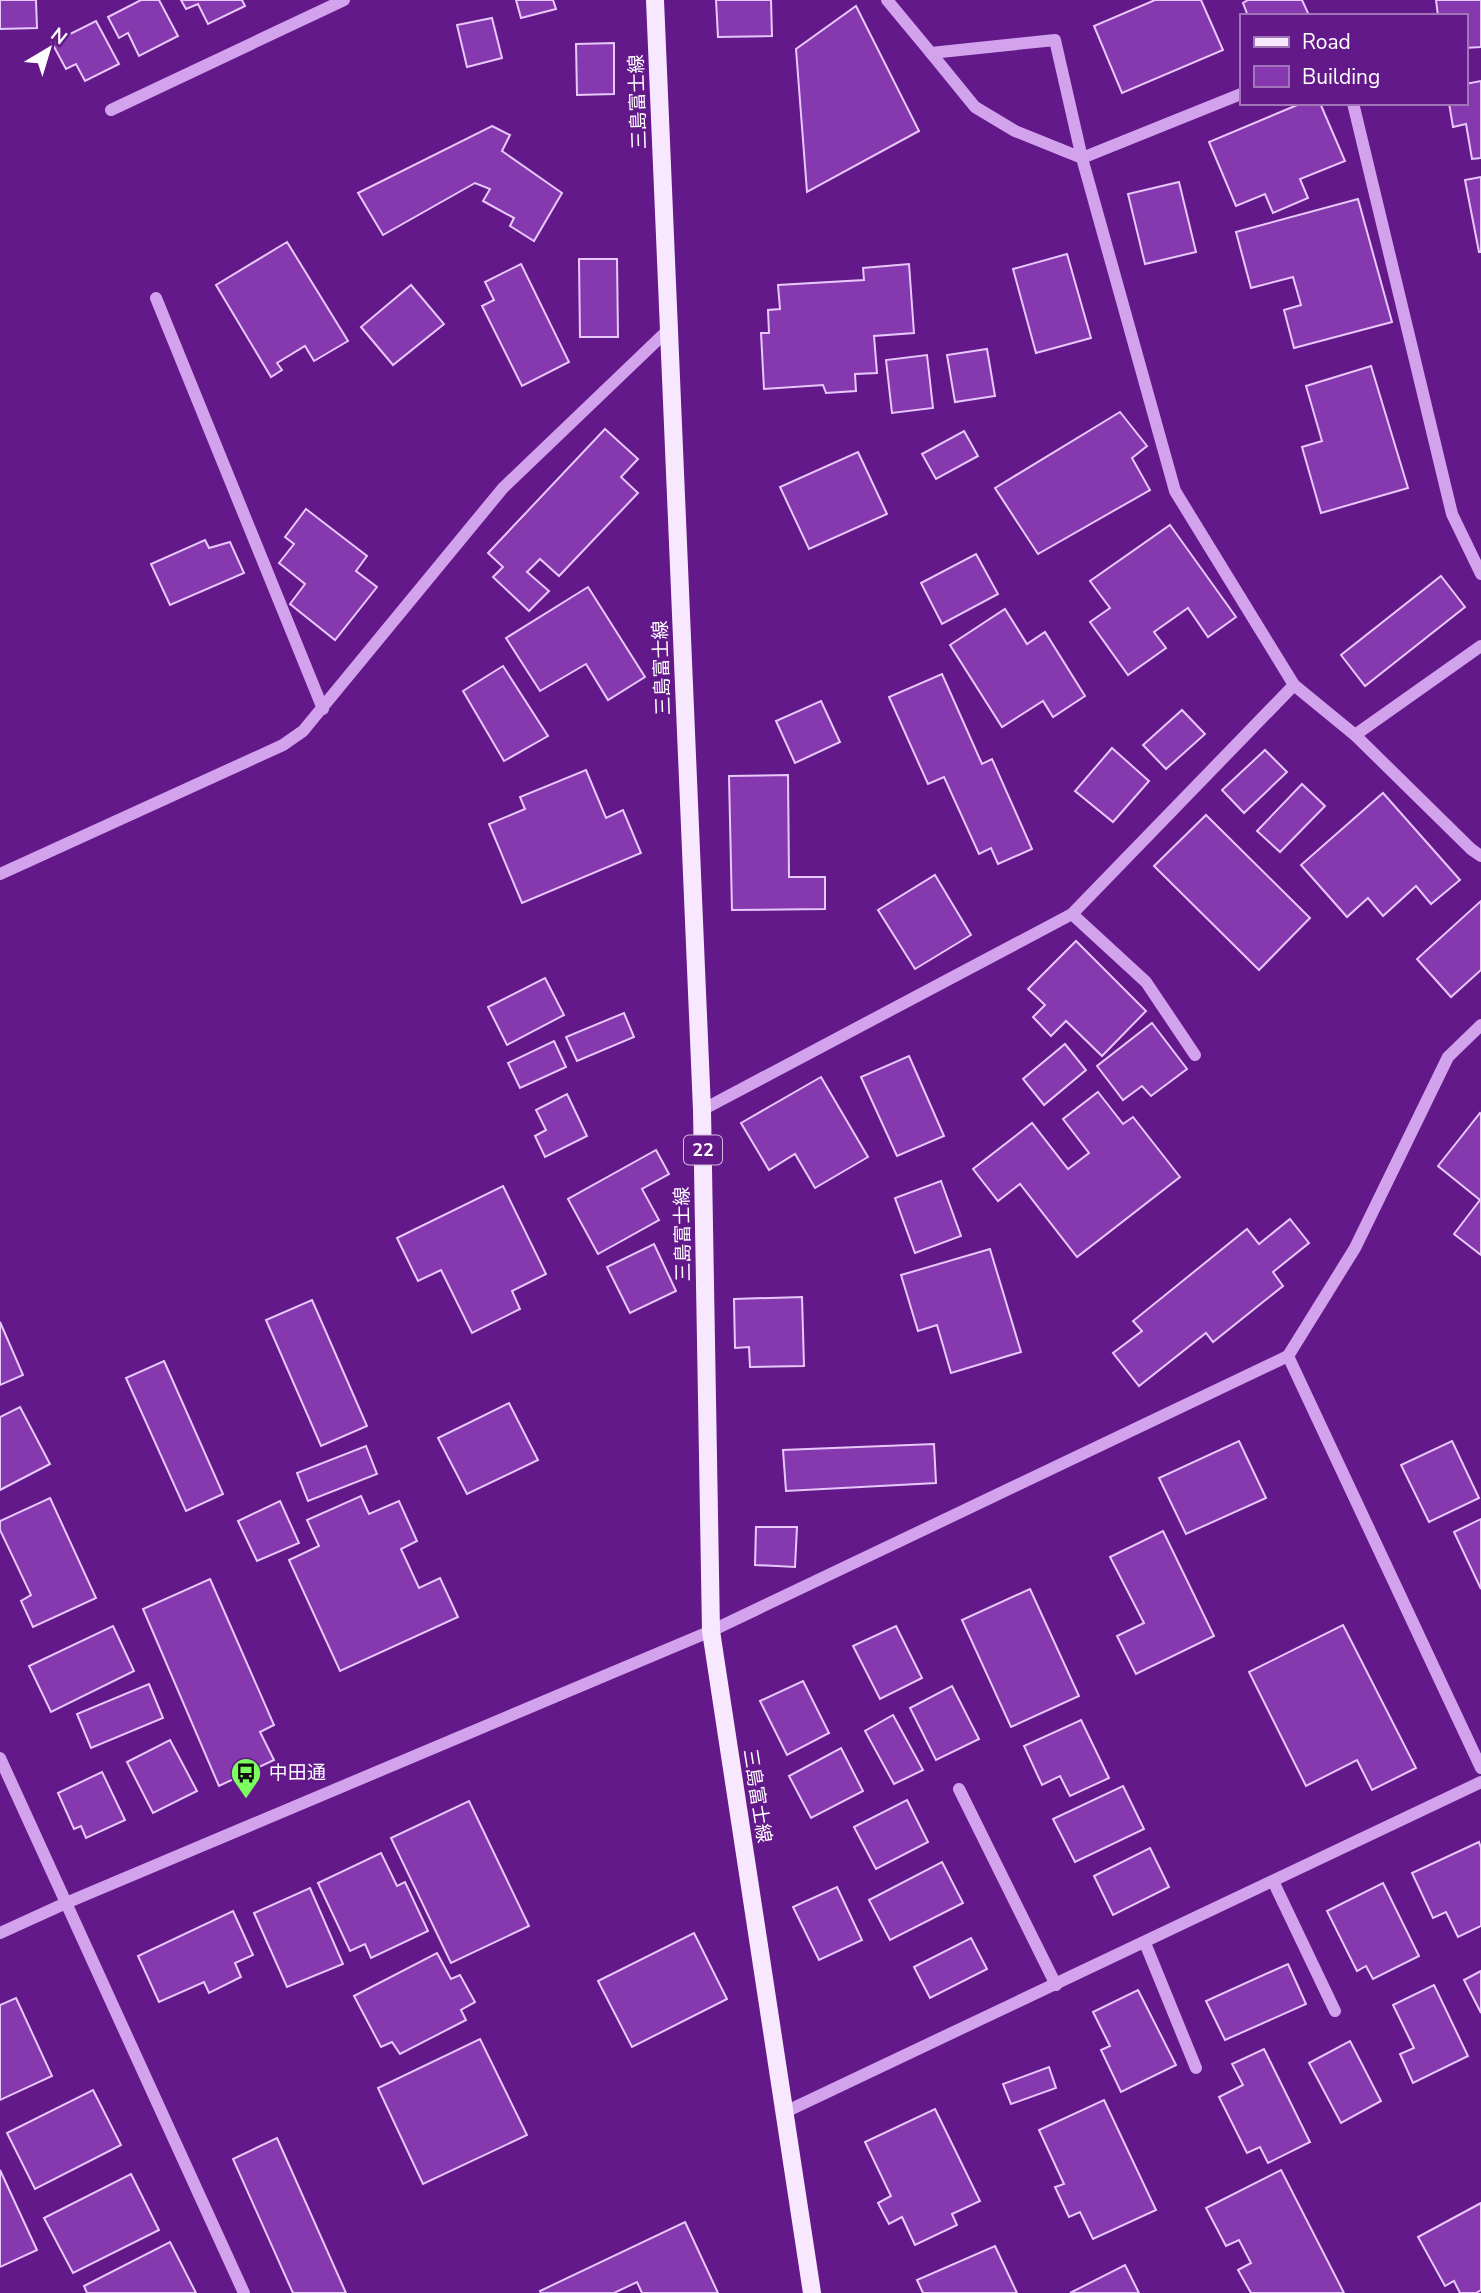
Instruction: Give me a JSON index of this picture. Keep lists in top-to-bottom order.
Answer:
{
  "streets": {
    "main road": ["三島富士線", "22"]
  },
  "places": {
    "bus stop": ["中田通"]
  },
  "legend": ["Road", "Building"],
  "north": "top right"
}
